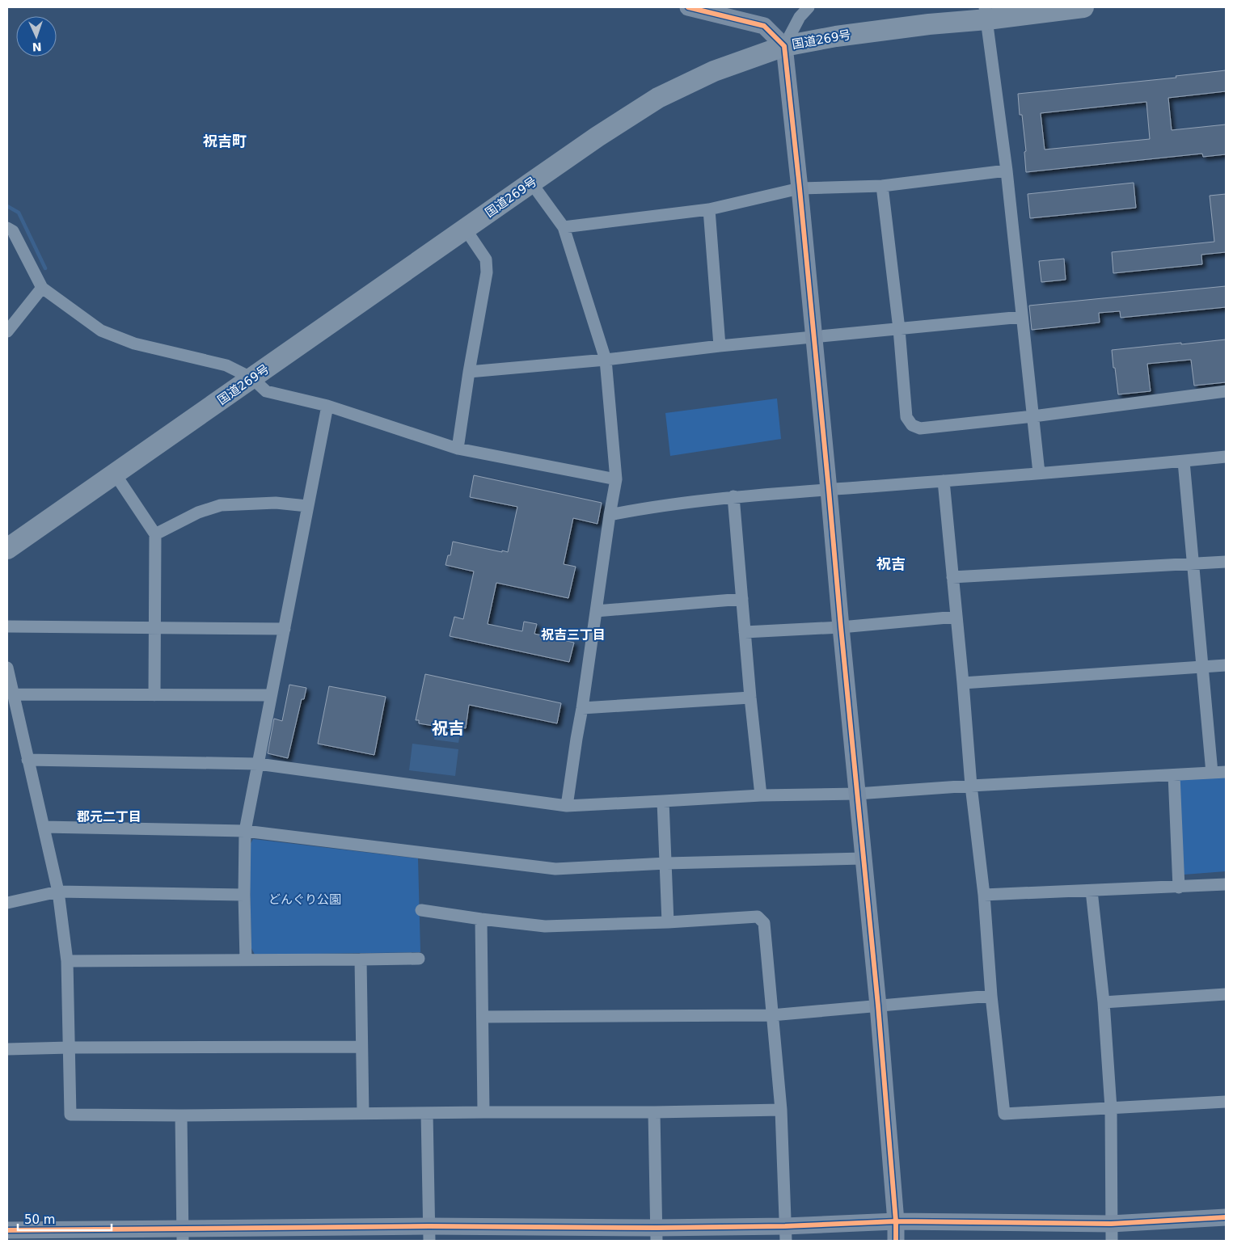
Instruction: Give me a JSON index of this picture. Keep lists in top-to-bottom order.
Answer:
{
  "streets": {
    "highway": ["国道269号"]
  },
  "districts": [
    "祝吉町",
    "祝吉",
    "祝吉三丁目",
    "祝吉",
    "郡元二丁目"
  ],
  "parks": ["どんぐり公園"],
  "scale_bar": "50 m",
  "north": "bottom"
}
